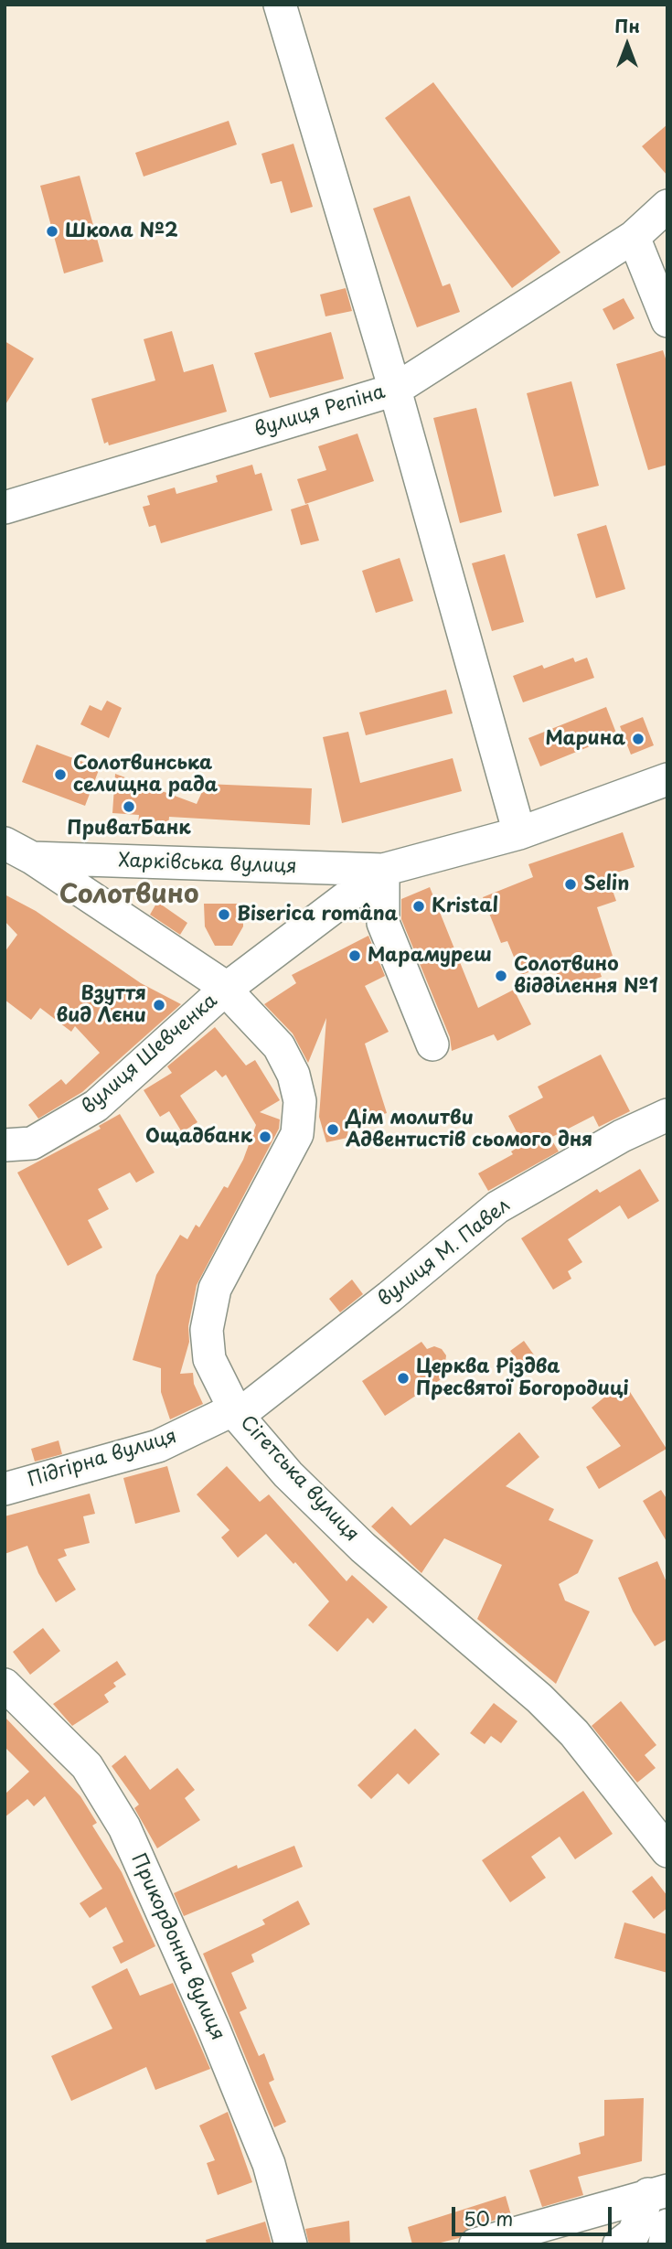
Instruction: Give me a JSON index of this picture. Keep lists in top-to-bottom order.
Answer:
{
  "streets": {
    "street": [
      "вулиця Репіна",
      "Харківська вулиця",
      "вулиця Шевченка",
      "вулиця М. Павел",
      "Підгірна вулиця",
      "Сігетська вулиця",
      "Прикордонна вулиця"
    ]
  },
  "crossings": [
    ["Харківська вулиця", "вулиця Шевченка"],
    ["Харківська вулиця", "Сігетська вулиця"],
    ["вулиця Шевченка", "Сігетська вулиця"],
    ["вулиця М. Павел", "Підгірна вулиця"],
    ["вулиця М. Павел", "Сігетська вулиця"],
    ["Підгірна вулиця", "Сігетська вулиця"]
  ],
  "districts": ["Солотвино"],
  "places": [
    "Школа №2",
    "Марина",
    "Солотвинська селищна рада",
    "ПриватБанк",
    "Selin",
    "Kristal",
    "Biserica româna",
    "Марамуреш",
    "Солотвино відділення №1",
    "Взуття вид Лєни",
    "Дім молитви Адвентистів сьомого дня",
    "Ощадбанк",
    "Церква Різдва Пресвятої Богородиці"
  ],
  "scale_bar": "50 m",
  "north": "top"
}
